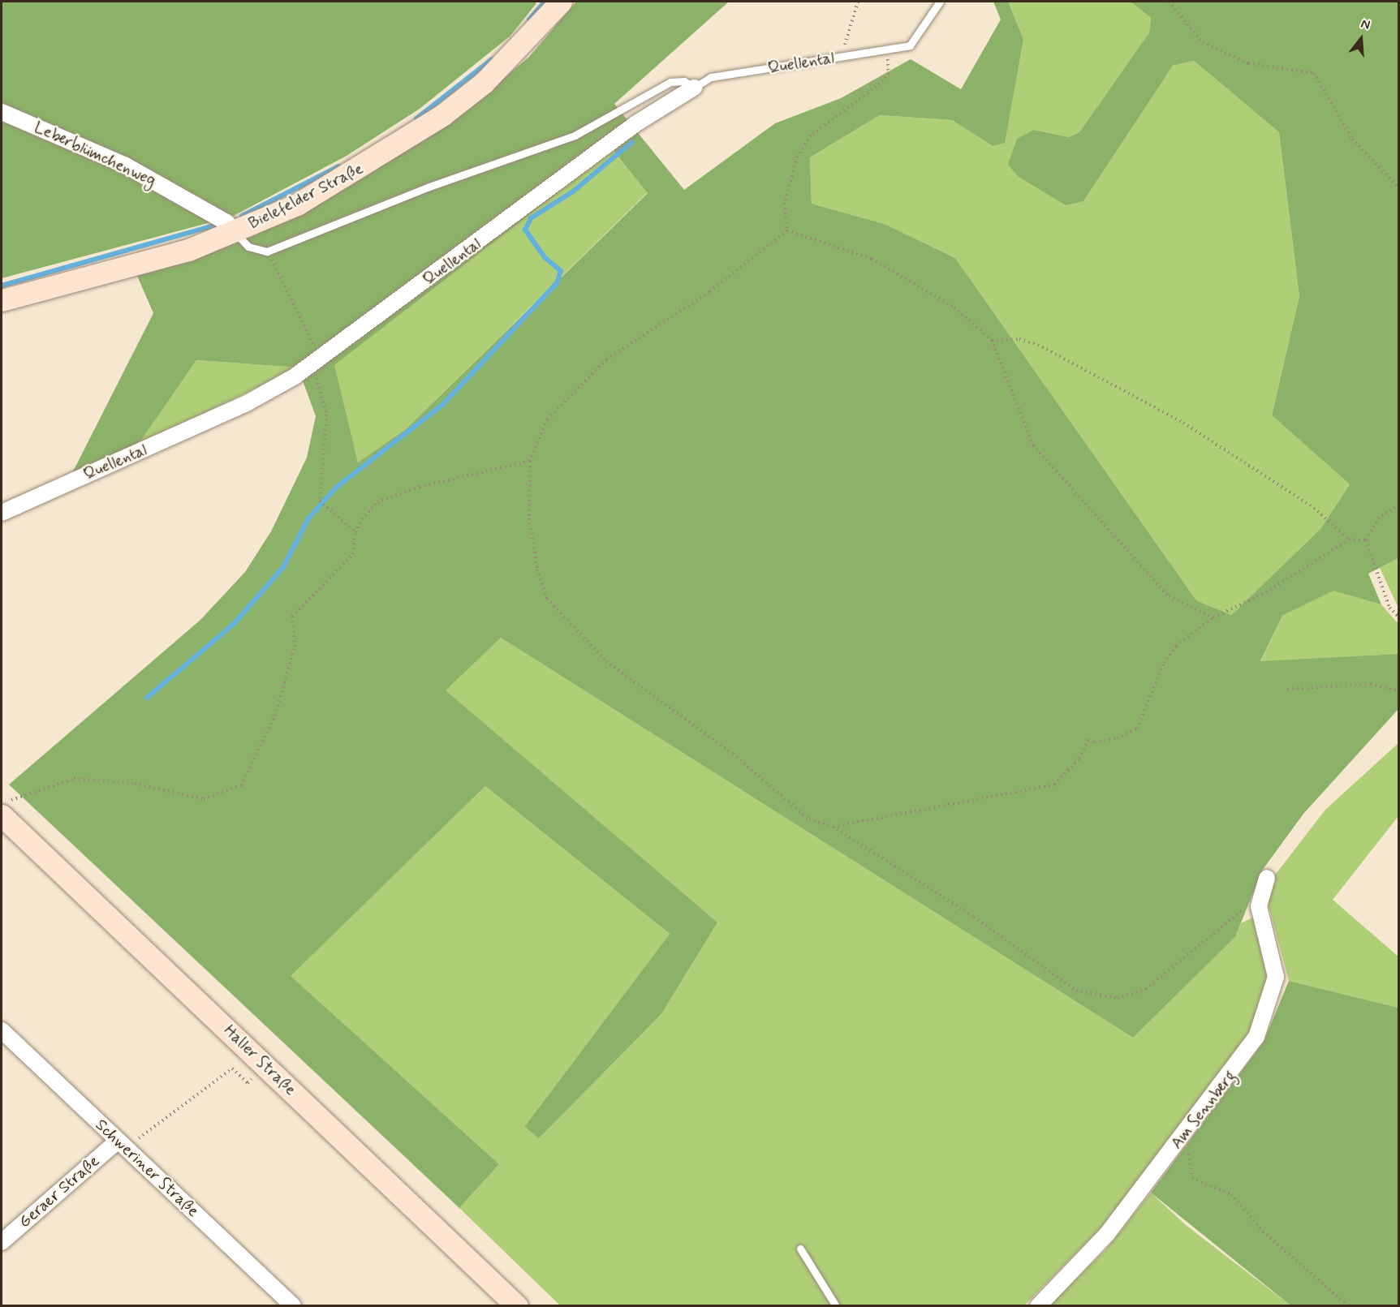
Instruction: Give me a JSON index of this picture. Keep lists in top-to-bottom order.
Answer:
{
  "streets": {
    "main road": ["Bielefelder Straße", "Haller Straße"],
    "street": [
      "Quellental",
      "Leberblümchenweg",
      "Am Sennberg",
      "Schweriner Straße",
      "Geraer Straße"
    ]
  },
  "crossings": [
    ["Leberblümchenweg", "Bielefelder Straße"],
    ["Schweriner Straße", "Geraer Straße"]
  ],
  "north": "top"
}
